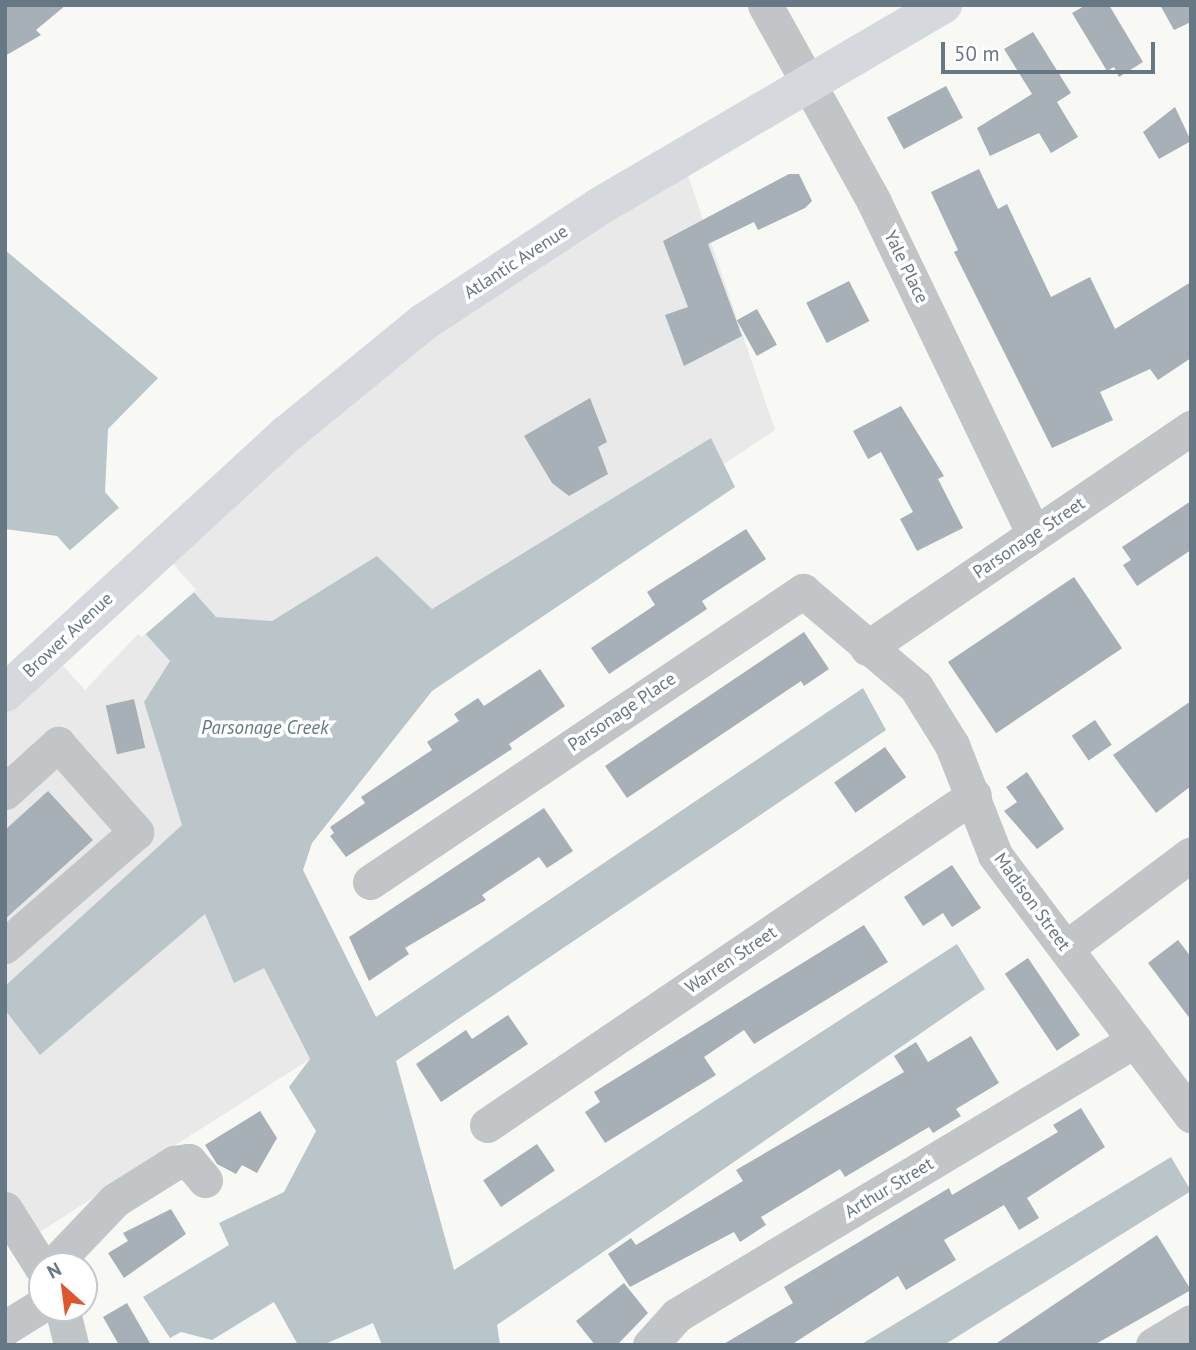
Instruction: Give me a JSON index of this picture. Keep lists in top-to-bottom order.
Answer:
{
  "streets": {
    "main road": ["Atlantic Avenue", "Brower Avenue"],
    "street": [
      "Yale Place",
      "Parsonage Street",
      "Parsonage Place",
      "Madison Street",
      "Warren Street",
      "Arthur Street"
    ]
  },
  "crossings": [
    ["Atlantic Avenue", "Yale Place"],
    ["Atlantic Avenue", "Brower Avenue"],
    ["Yale Place", "Parsonage Street"],
    ["Parsonage Street", "Parsonage Place"],
    ["Parsonage Street", "Madison Street"],
    ["Parsonage Place", "Madison Street"],
    ["Madison Street", "Warren Street"],
    ["Madison Street", "Arthur Street"]
  ],
  "water": ["Parsonage Creek"],
  "scale_bar": "50 m",
  "north": "top left"
}
